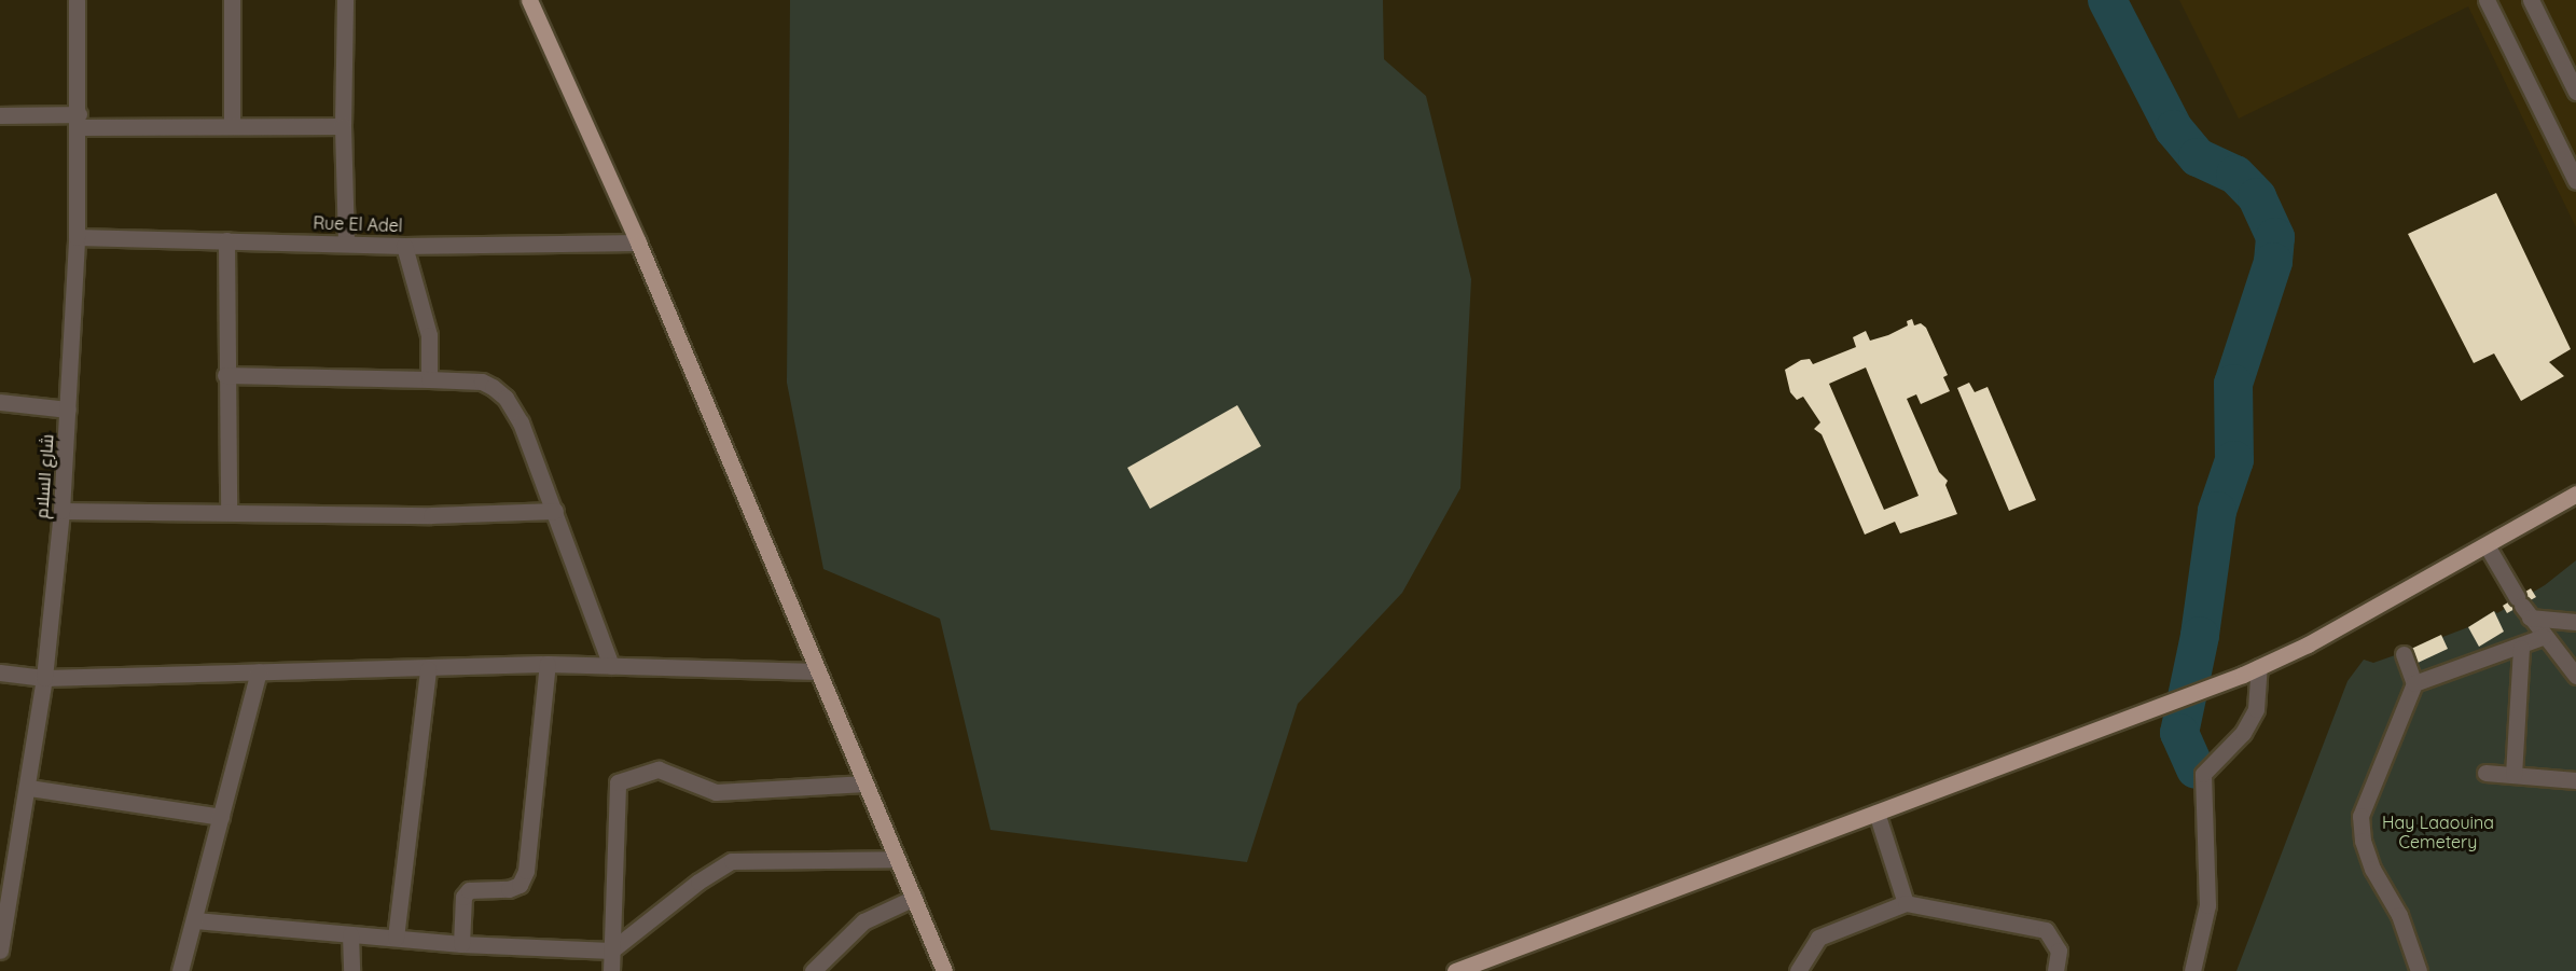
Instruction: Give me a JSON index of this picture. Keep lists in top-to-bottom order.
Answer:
{
  "streets": {
    "street": ["Rue El Adel", "شارع السلام"]
  },
  "crossings": [
    ["Rue El Adel", "شارع السلام"]
  ],
  "parks": ["Hay Laaouina Cemetery"]
}
